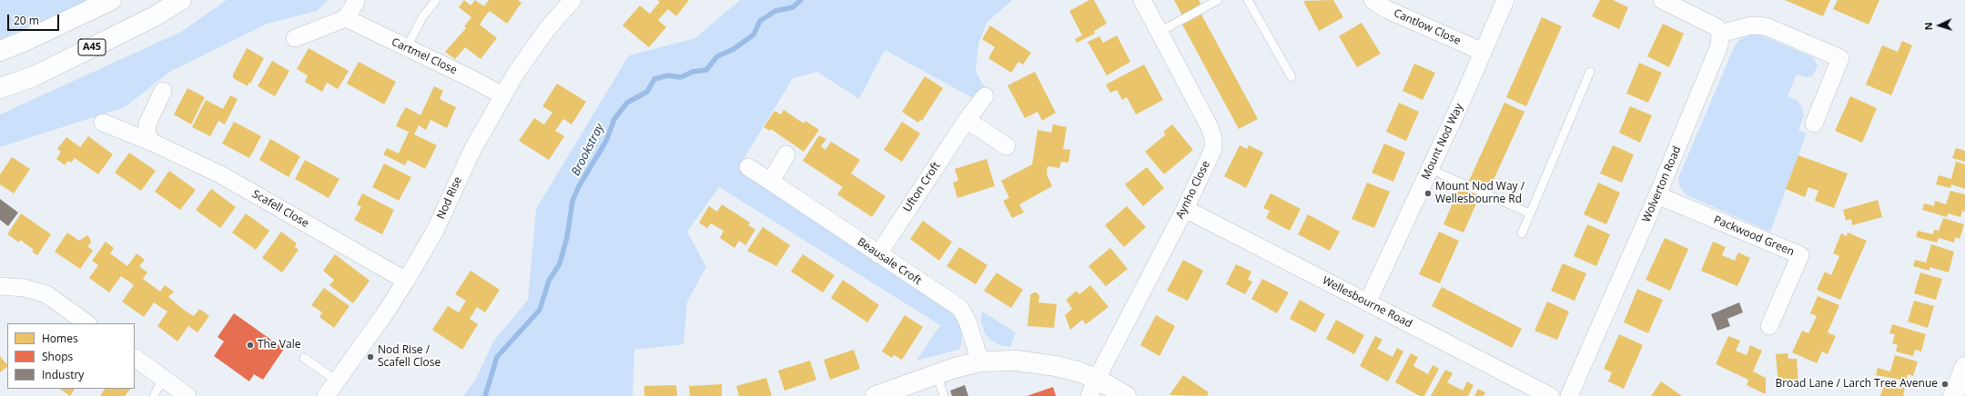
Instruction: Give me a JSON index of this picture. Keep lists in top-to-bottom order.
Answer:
{
  "streets": {
    "main road": ["A45"],
    "street": [
      "Cantlow Close",
      "Cartmel Close",
      "Mount Nod Way",
      "Wolverton Road",
      "Ufton Croft",
      "Aynho Close",
      "Nod Rise",
      "Scafell Close",
      "Packwood Green",
      "Beausale Croft",
      "Wellesbourne Road"
    ]
  },
  "crossings": [
    ["Cantlow Close", "Mount Nod Way"],
    ["Cartmel Close", "Nod Rise"],
    ["Mount Nod Way", "Wellesbourne Road"],
    ["Wolverton Road", "Packwood Green"],
    ["Ufton Croft", "Beausale Croft"],
    ["Aynho Close", "Wellesbourne Road"],
    ["Nod Rise", "Scafell Close"]
  ],
  "water": ["Brookstray"],
  "places": [
    "Mount Nod Way / Wellesbourne Rd",
    "The Vale",
    "Nod Rise / Scafell Close",
    "Broad Lane / Larch Tree Avenue"
  ],
  "legend": ["Homes", "Shops", "Industry"],
  "scale_bar": "20 m",
  "north": "left"
}
